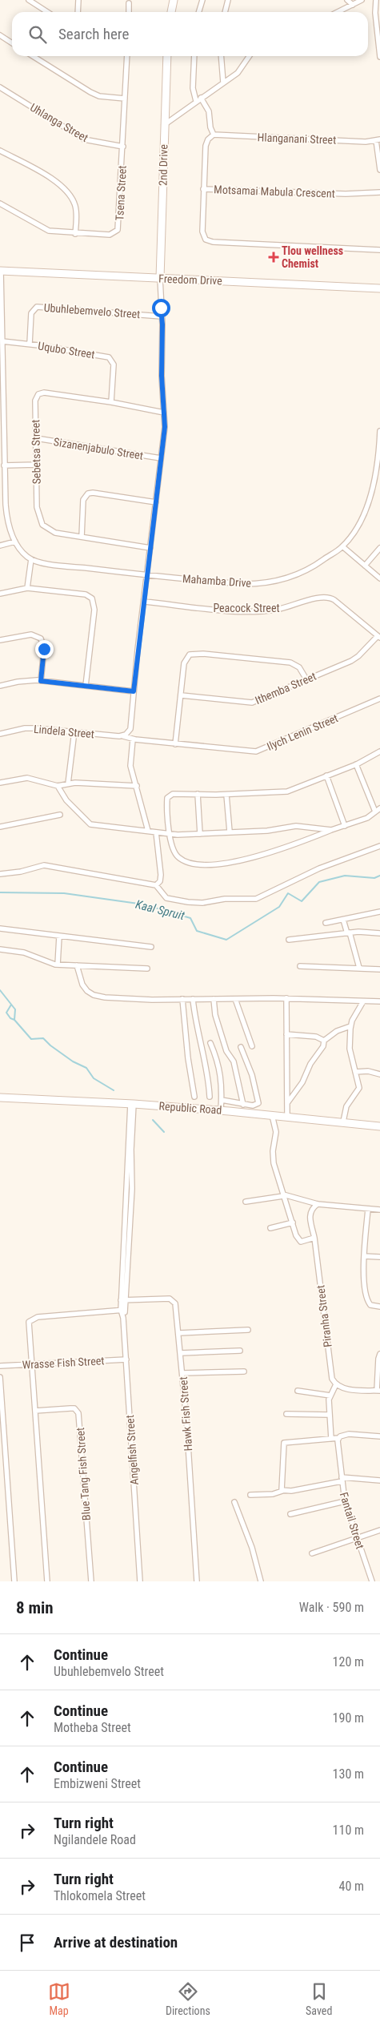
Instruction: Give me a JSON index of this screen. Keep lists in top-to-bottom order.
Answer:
{
  "streets": {
    "street": [
      "Uhlanga Street",
      "Hlanganani Street",
      "2nd Drive",
      "Motsamai Mabula Crescent",
      "Tsena Street",
      "Freedom Drive",
      "Ubuhlebemvelo Street",
      "Uqubo Street",
      "Sizanenjabulo Street",
      "Sebetsa Street",
      "Mahamba Drive",
      "Peacock Street",
      "Ithemba Street",
      "Lindela Street",
      "Ilych Lenin Street",
      "Republic Road",
      "Piranha Street",
      "Wrasse Fish Street",
      "Hawk Fish Street",
      "Angelfish Street",
      "Blue Tang Fish Street",
      "Fantail Street"
    ]
  },
  "crossings": [
    ["Uhlanga Street", "Tsena Street"],
    ["2nd Drive", "Freedom Drive"],
    ["Ubuhlebemvelo Street", "Uqubo Street"],
    ["Uqubo Street", "Sebetsa Street"],
    ["Sizanenjabulo Street", "Sebetsa Street"],
    ["Peacock Street", "Ithemba Street"],
    ["Lindela Street", "Ilych Lenin Street"],
    ["Republic Road", "Angelfish Street"],
    ["Wrasse Fish Street", "Angelfish Street"],
    ["Hawk Fish Street", "Angelfish Street"]
  ],
  "water": ["Kaal Spruit"],
  "places": {
    "health": ["Tlou wellness Chemist"]
  },
  "page": {
    "search": "Search here",
    "heading": ["8 min", "Walk · 590 m"],
    "list": [
      ["Continue", "Ubuhlebemvelo Street", "120 m"],
      ["Continue", "Motheba Street", "190 m"],
      ["Continue", "Embizweni Street", "130 m"],
      ["Turn right", "Ngilandele Road", "110 m"],
      ["Turn right", "Thlokomela Street", "40 m"],
      "Arrive at destination"
    ],
    "nav": ["Map", "Directions", "Saved"]
  }
}
